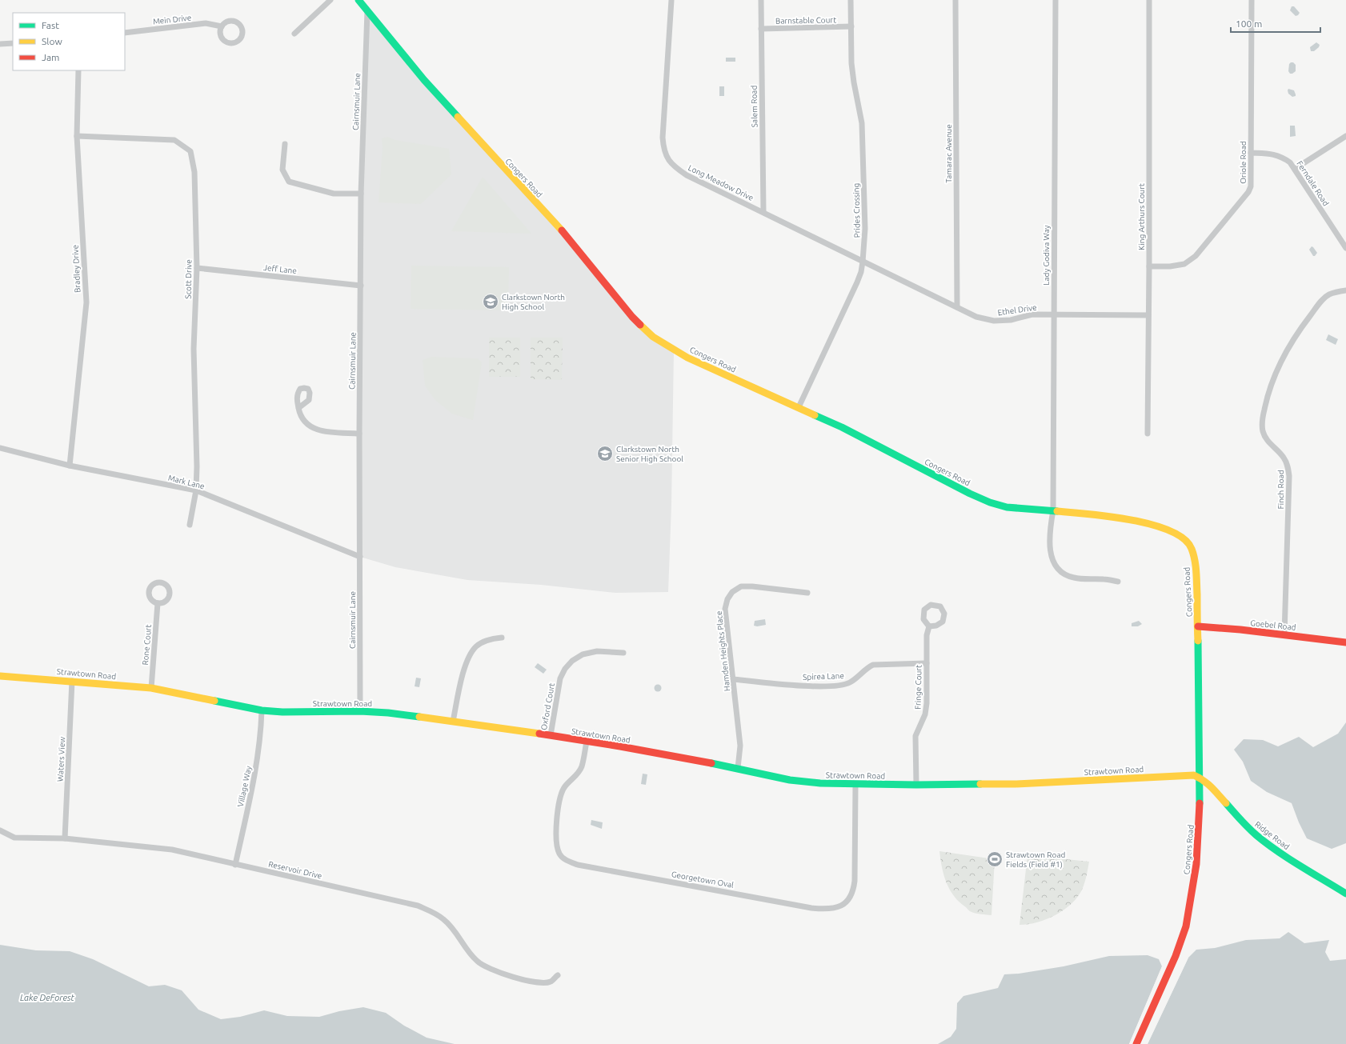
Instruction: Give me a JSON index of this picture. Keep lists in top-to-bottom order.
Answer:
{
  "streets": {
    "street": [
      "Mein Drive",
      "Barnstable Court",
      "Cairnsmuir Lane",
      "Salem Road",
      "Tamarac Avenue",
      "Oriole Road",
      "Congers Road",
      "Long Meadow Drive",
      "Ferndale Road",
      "Prides Crossing",
      "King Arthurs Court",
      "Lady Godiva Way",
      "Bradley Drive",
      "Jeff Lane",
      "Scott Drive",
      "Ethel Drive",
      "Mark Lane",
      "Finch Road",
      "Goebel Road",
      "Rone Court",
      "Hamden Heights Place",
      "Strawtown Road",
      "Spirea Lane",
      "Fringe Court",
      "Oxford Court",
      "Waters View",
      "Village Way",
      "Ridge Road",
      "Reservoir Drive",
      "Georgetown Oval"
    ]
  },
  "crossings": [
    ["Barnstable Court", "Salem Road"],
    ["Barnstable Court", "Prides Crossing"],
    ["Cairnsmuir Lane", "Congers Road"],
    ["Cairnsmuir Lane", "Jeff Lane"],
    ["Cairnsmuir Lane", "Mark Lane"],
    ["Cairnsmuir Lane", "Strawtown Road"],
    ["Salem Road", "Long Meadow Drive"],
    ["Tamarac Avenue", "Ethel Drive"],
    ["Oriole Road", "Ferndale Road"],
    ["Oriole Road", "King Arthurs Court"],
    ["Congers Road", "Prides Crossing"],
    ["Congers Road", "Lady Godiva Way"],
    ["Congers Road", "Goebel Road"],
    ["Congers Road", "Strawtown Road"],
    ["Congers Road", "Ridge Road"],
    ["Long Meadow Drive", "Prides Crossing"],
    ["Long Meadow Drive", "Ethel Drive"],
    ["Prides Crossing", "Ethel Drive"],
    ["King Arthurs Court", "Ethel Drive"],
    ["Lady Godiva Way", "Ethel Drive"],
    ["Bradley Drive", "Scott Drive"],
    ["Bradley Drive", "Mark Lane"],
    ["Jeff Lane", "Scott Drive"],
    ["Scott Drive", "Mark Lane"],
    ["Finch Road", "Goebel Road"],
    ["Rone Court", "Strawtown Road"],
    ["Hamden Heights Place", "Strawtown Road"],
    ["Hamden Heights Place", "Spirea Lane"],
    ["Strawtown Road", "Fringe Court"],
    ["Strawtown Road", "Oxford Court"],
    ["Strawtown Road", "Waters View"],
    ["Strawtown Road", "Village Way"],
    ["Strawtown Road", "Ridge Road"],
    ["Strawtown Road", "Georgetown Oval"],
    ["Spirea Lane", "Fringe Court"],
    ["Waters View", "Reservoir Drive"],
    ["Village Way", "Reservoir Drive"]
  ],
  "water": ["Lake DeForest"],
  "places": {
    "school or university": ["Clarkstown North High School", "Clarkstown North Senior High School"],
    "sports": ["Strawtown Road Fields (Field #1)"]
  },
  "legend": ["Fast", "Slow", "Jam"],
  "scale_bar": "100 m"
}
